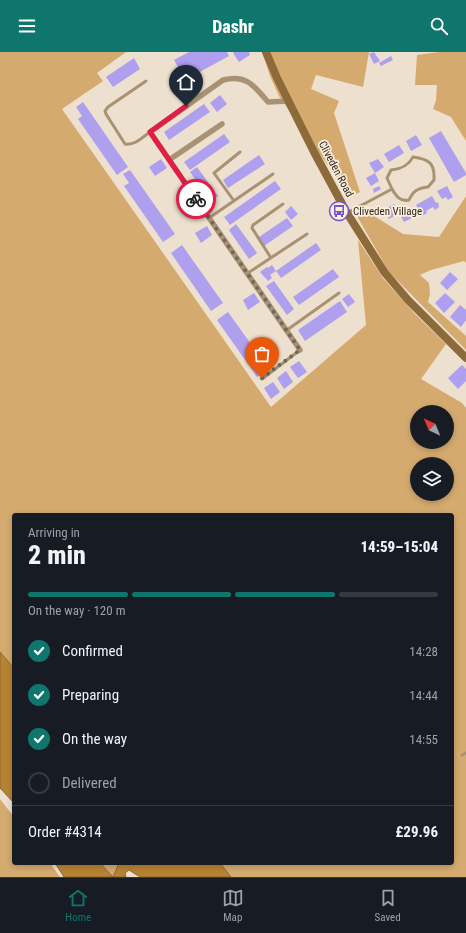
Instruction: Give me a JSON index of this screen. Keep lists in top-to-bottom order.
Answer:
{
  "streets": {
    "street": ["Cliveden Road"]
  },
  "places": {
    "bus stop": ["Cliveden Village"]
  },
  "north": "top left",
  "page": {
    "header": "Dashr",
    "heading": ["2 min", "Arriving in", "14:59–15:04"],
    "panel": ["Order #4314", "£29.96"],
    "bar": "On the way · 120 m",
    "list": [
      ["Confirmed", "14:28"],
      ["Preparing", "14:44"],
      ["On the way", "14:55"],
      "Delivered"
    ],
    "tabs": ["Home", "Map", "Saved"]
  }
}
